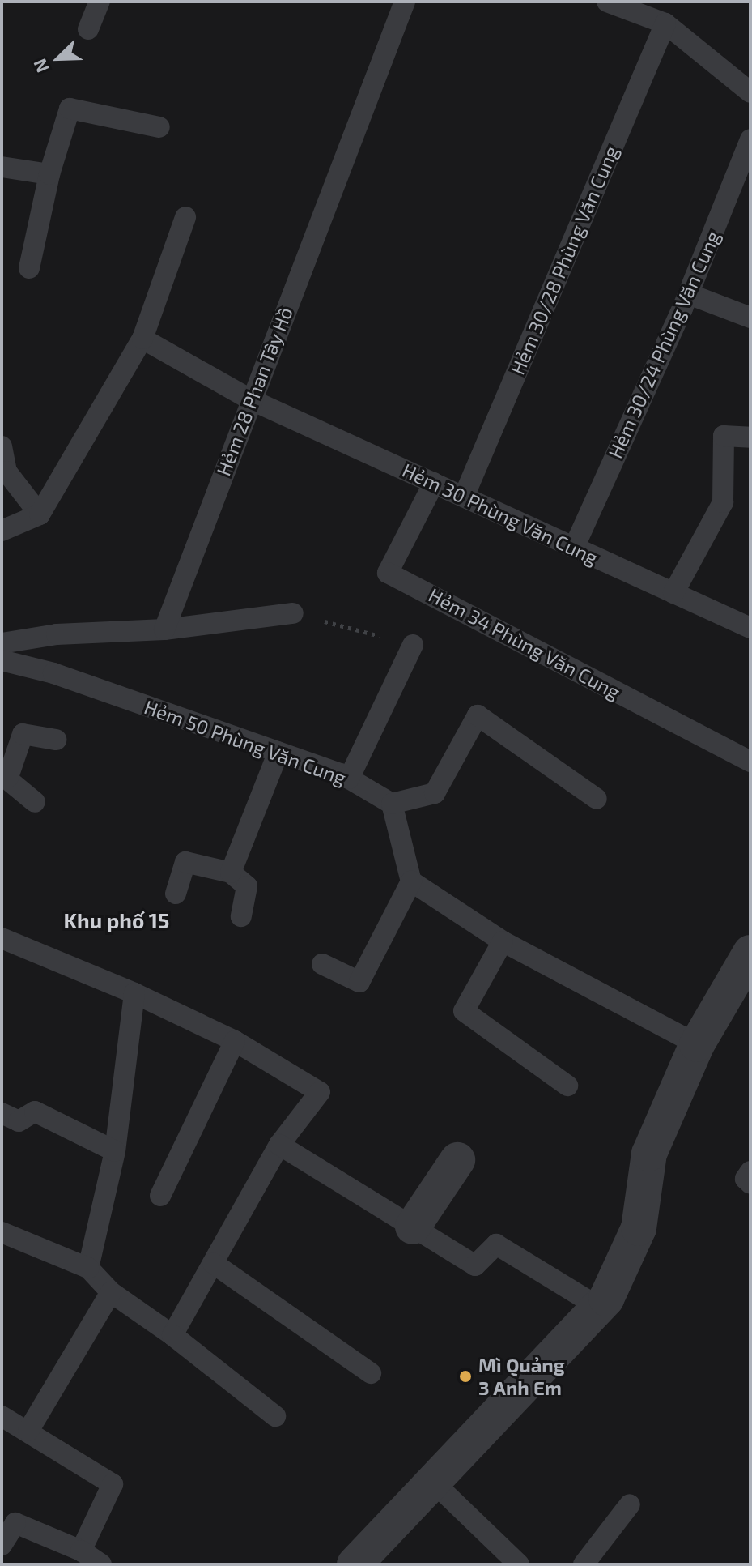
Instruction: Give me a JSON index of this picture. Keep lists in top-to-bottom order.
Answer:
{
  "streets": {
    "lane": [
      "Hẻm 30/28 Phùng Văn Cung",
      "Hẻm 30/24 Phùng Văn Cung",
      "Hẻm 28 Phan Tây Hồ",
      "Hẻm 30 Phùng Văn Cung",
      "Hẻm 34 Phùng Văn Cung",
      "Hẻm 50 Phùng Văn Cung"
    ]
  },
  "crossings": [
    ["Hẻm 30/28 Phùng Văn Cung", "Hẻm 30 Phùng Văn Cung"],
    ["Hẻm 30/24 Phùng Văn Cung", "Hẻm 30 Phùng Văn Cung"],
    ["Hẻm 28 Phan Tây Hồ", "Hẻm 30 Phùng Văn Cung"],
    ["Hẻm 30 Phùng Văn Cung", "Hẻm 34 Phùng Văn Cung"]
  ],
  "districts": ["Khu phố 15"],
  "places": ["Mì Quảng 3 Anh Em"],
  "north": "bottom left"
}
